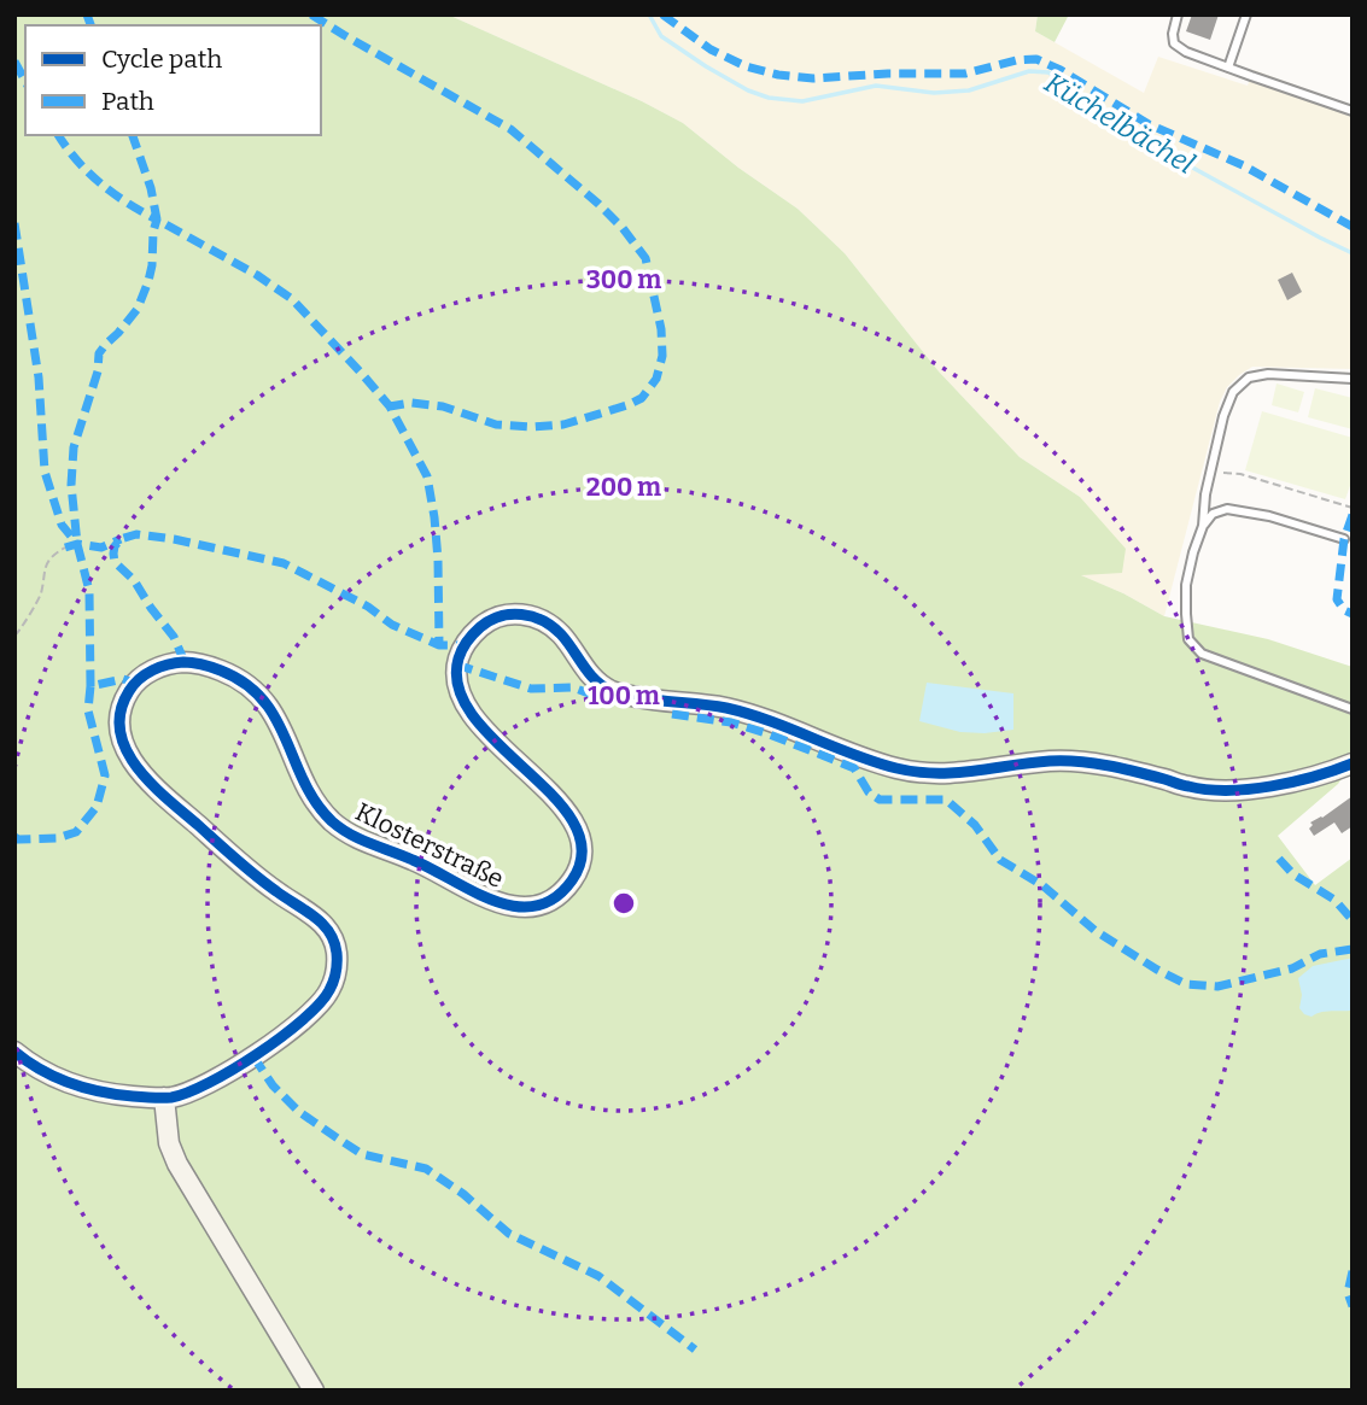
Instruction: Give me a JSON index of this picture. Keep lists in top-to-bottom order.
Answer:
{
  "streets": {
    "main road": ["Klosterstraße"]
  },
  "water": ["Küchelbächel"],
  "legend": ["Cycle path", "Path"],
  "rings": ["300 m", "200 m", "100 m"]
}
